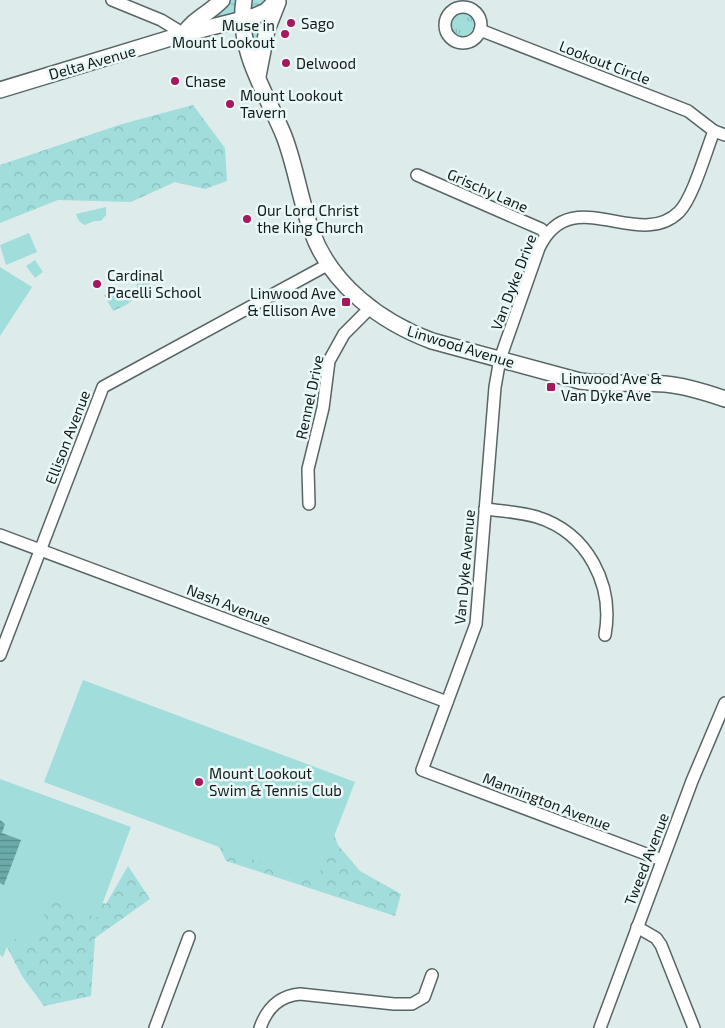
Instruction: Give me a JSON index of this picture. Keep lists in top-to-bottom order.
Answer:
{
  "streets": {
    "main road": ["Delta Avenue", "Linwood Avenue"],
    "street": [
      "Lookout Circle",
      "Grischy Lane",
      "Van Dyke Drive",
      "Rennel Drive",
      "Ellison Avenue",
      "Van Dyke Avenue",
      "Nash Avenue",
      "Mannington Avenue",
      "Tweed Avenue"
    ]
  },
  "crossings": [
    ["Delta Avenue", "Linwood Avenue"],
    ["Lookout Circle", "Van Dyke Drive"],
    ["Grischy Lane", "Van Dyke Drive"],
    ["Van Dyke Drive", "Linwood Avenue"],
    ["Van Dyke Drive", "Van Dyke Avenue"],
    ["Linwood Avenue", "Rennel Drive"],
    ["Linwood Avenue", "Ellison Avenue"],
    ["Linwood Avenue", "Van Dyke Avenue"],
    ["Ellison Avenue", "Nash Avenue"],
    ["Van Dyke Avenue", "Nash Avenue"],
    ["Van Dyke Avenue", "Mannington Avenue"],
    ["Mannington Avenue", "Tweed Avenue"]
  ],
  "places": {
    "other": [
      "Sago",
      "Muse in Mount Lookout",
      "Delwood",
      "Chase",
      "Mount Lookout Tavern",
      "Our Lord Christ the King Church",
      "Cardinal Pacelli School",
      "Mount Lookout Swim & Tennis Club"
    ],
    "transit": ["Linwood Ave & Ellison Ave", "Linwood Ave & Van Dyke Ave"]
  }
}
